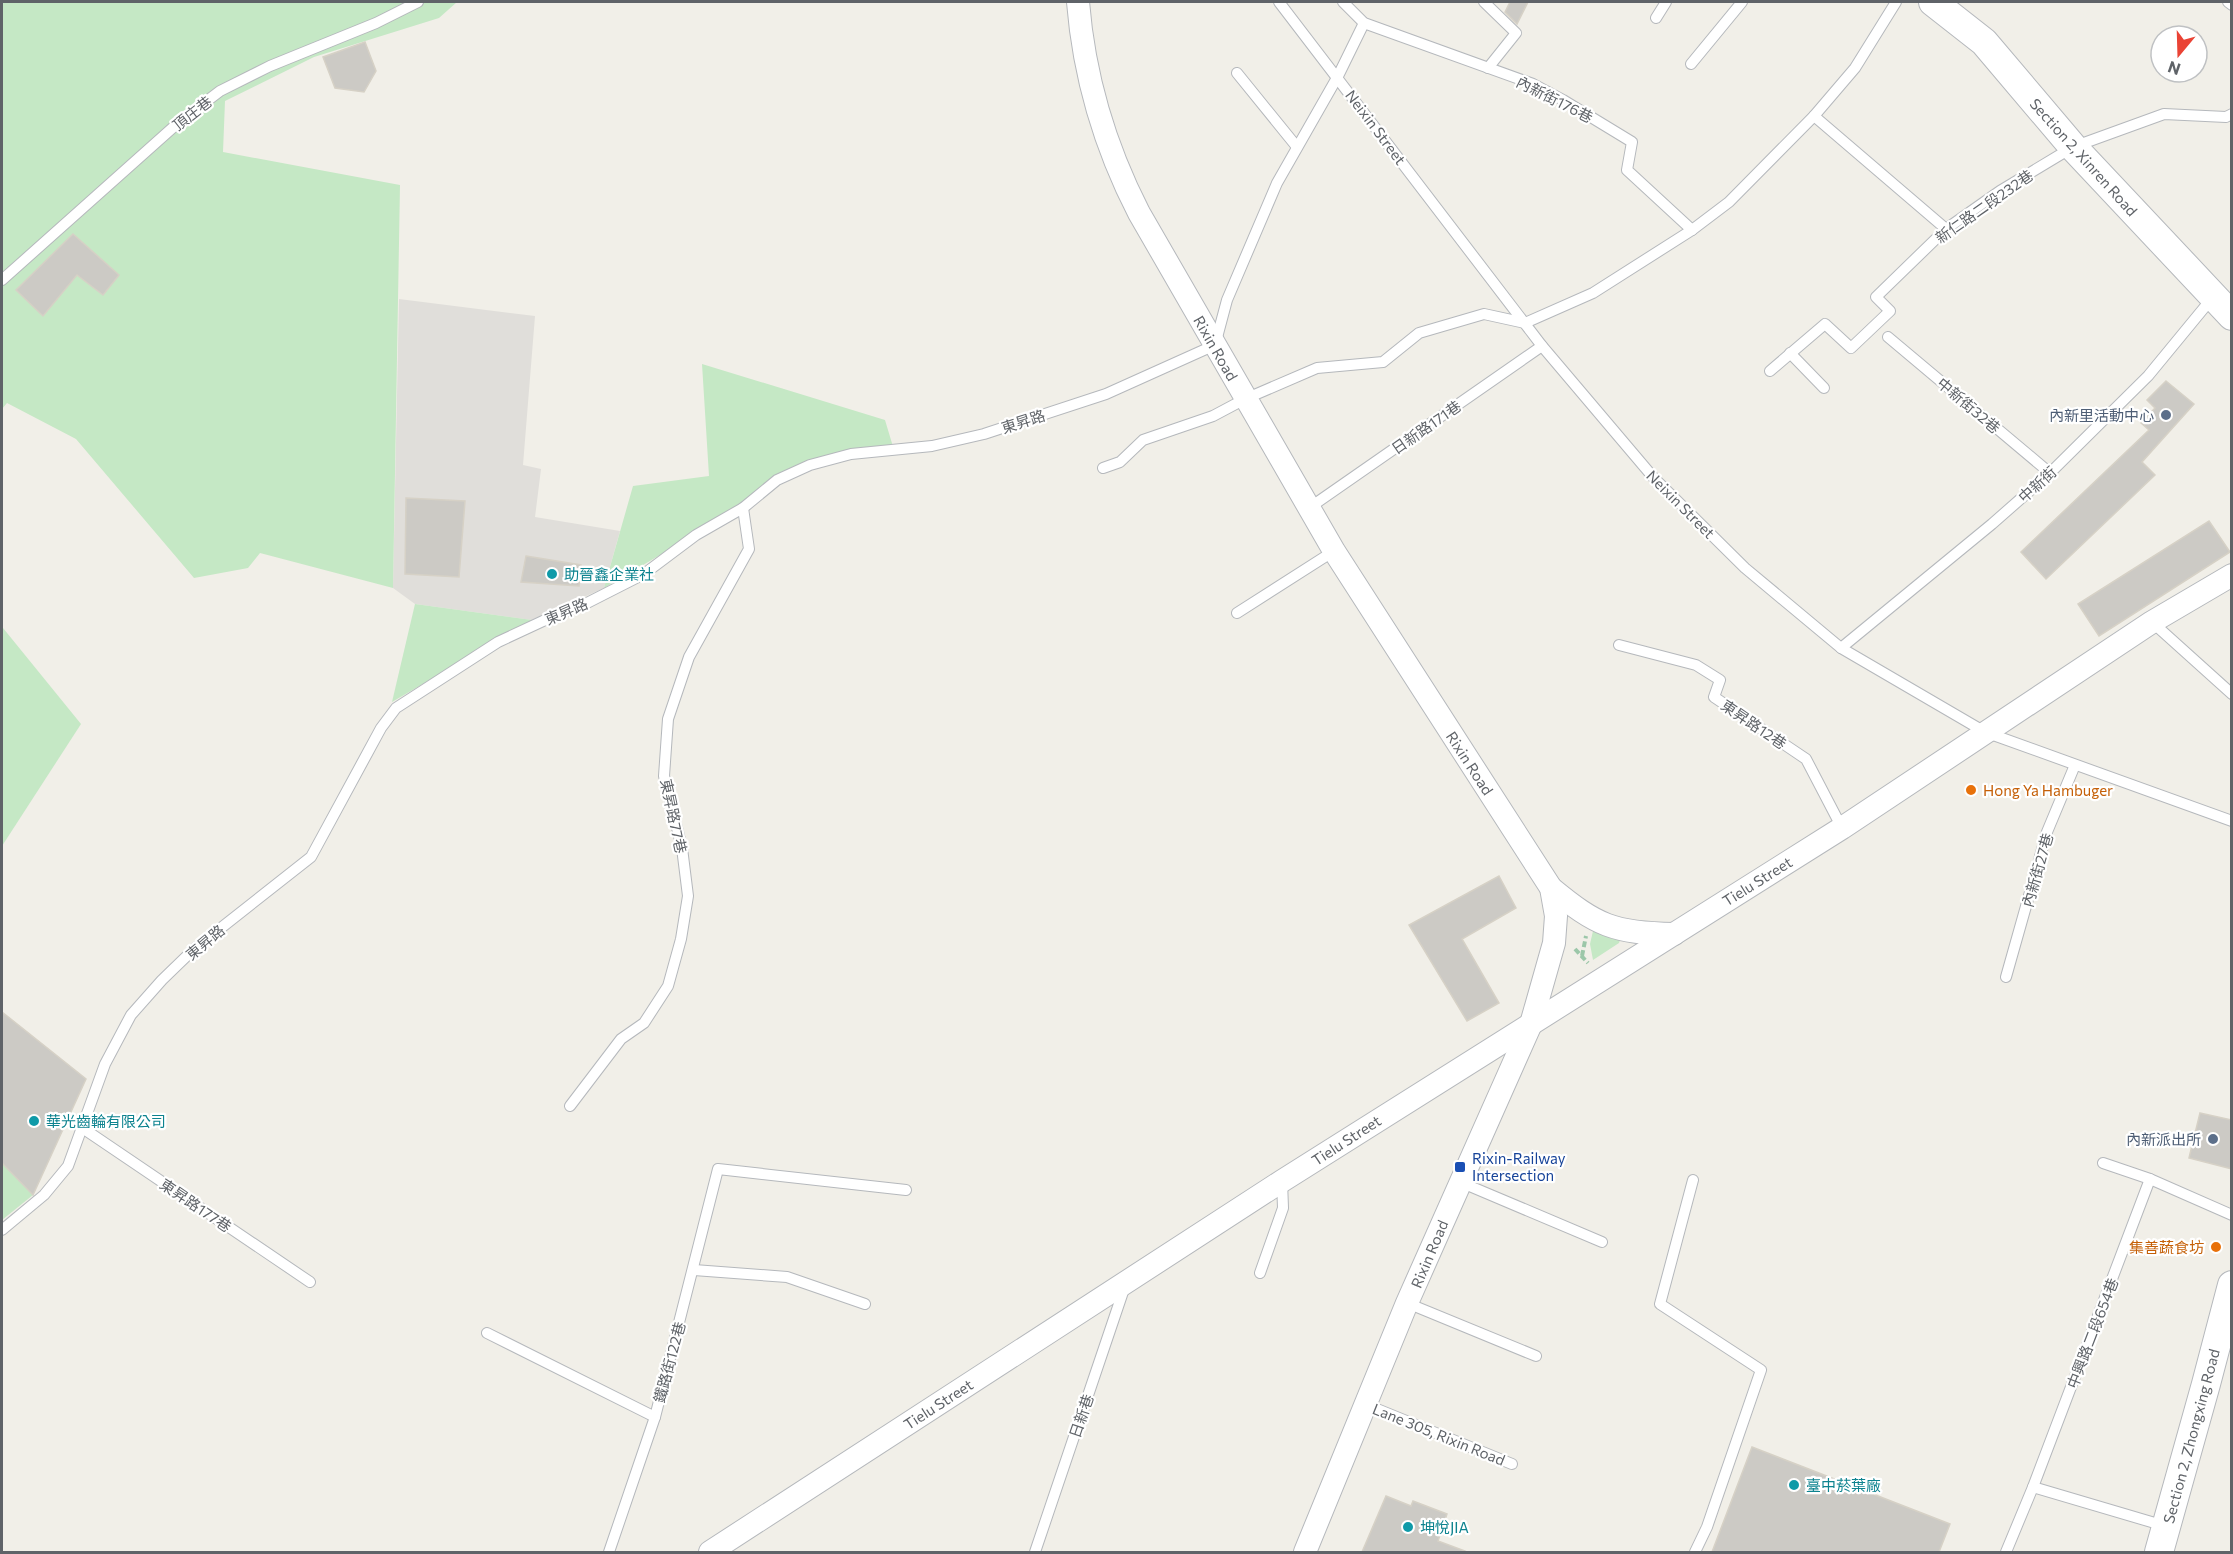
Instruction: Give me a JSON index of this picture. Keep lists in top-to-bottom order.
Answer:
{
  "streets": {
    "street": [
      "Section 2, Xinren Road",
      "Rixin Road",
      "Tielu Street",
      "Section 2, Zhongxing Road"
    ],
    "lane": [
      "內新街176巷",
      "頂庄巷",
      "Neixin Street",
      "新仁路二段232巷",
      "中新街32巷",
      "東昇路",
      "日新路171巷",
      "中新街",
      "東昇路12巷",
      "東昇路77巷",
      "內新街27巷",
      "東昇路177巷",
      "中興路二段654巷",
      "鐵路街122巷",
      "日新巷",
      "Lane 305, Rixin Road"
    ]
  },
  "crossings": [
    ["Neixin Street", "日新路171巷"],
    ["Neixin Street", "中新街"],
    ["Neixin Street", "內新街27巷"],
    ["Neixin Street", "Tielu Street"],
    ["Section 2, Xinren Road", "新仁路二段232巷"],
    ["Section 2, Xinren Road", "中新街"],
    ["Rixin Road", "東昇路"],
    ["Rixin Road", "日新路171巷"],
    ["Rixin Road", "Tielu Street"],
    ["Rixin Road", "Lane 305, Rixin Road"],
    ["中新街32巷", "中新街"],
    ["東昇路", "東昇路77巷"],
    ["東昇路", "東昇路177巷"],
    ["東昇路12巷", "Tielu Street"],
    ["Tielu Street", "日新巷"]
  ],
  "places": {
    "other": [
      "內新里活動中心",
      "助晉鑫企業社",
      "Hong Ya Hambuger",
      "華光齒輪有限公司",
      "內新派出所",
      "集善蔬食坊",
      "臺中菸葉廠",
      "坤悅JIA"
    ],
    "transit": ["Rixin-Railway Intersection"]
  },
  "north": "bottom"
}
